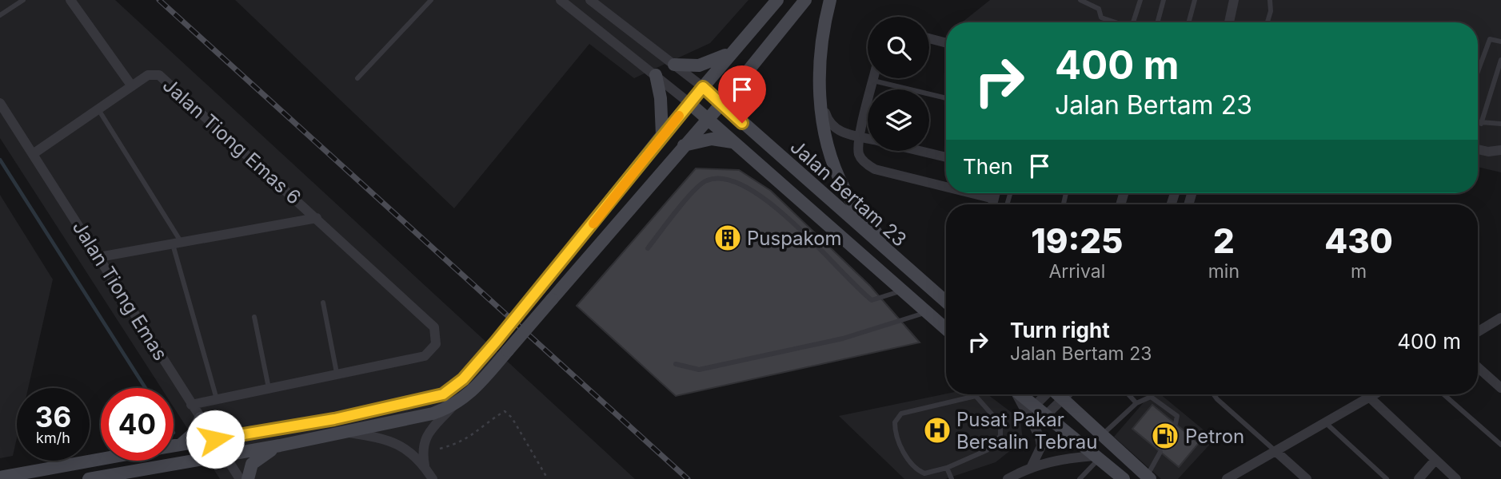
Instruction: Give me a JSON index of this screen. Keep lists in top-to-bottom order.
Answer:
{
  "streets": {
    "street": ["Jalan Tiong Emas 6", "Jalan Bertam 23", "Jalan Tiong Emas"]
  },
  "crossings": [
    ["Jalan Tiong Emas 6", "Jalan Tiong Emas"]
  ],
  "places": {
    "building": ["Puspakom"],
    "hospital": ["Pusat Pakar Bersalin Tebrau"],
    "fuel station": ["Petron"]
  },
  "page": {
    "turn": ["400 m", "Jalan Bertam 23"],
    "then": "Then",
    "eta": [
      "19:25",
      "Arrival",
      "2",
      "min",
      "430",
      "m"
    ],
    "list": [
      {
        "name": "Turn right",
        "note": "Jalan Bertam 23",
        "value": "400 m"
      }
    ],
    "speed": "36 km/h",
    "limit": "40"
  }
}
